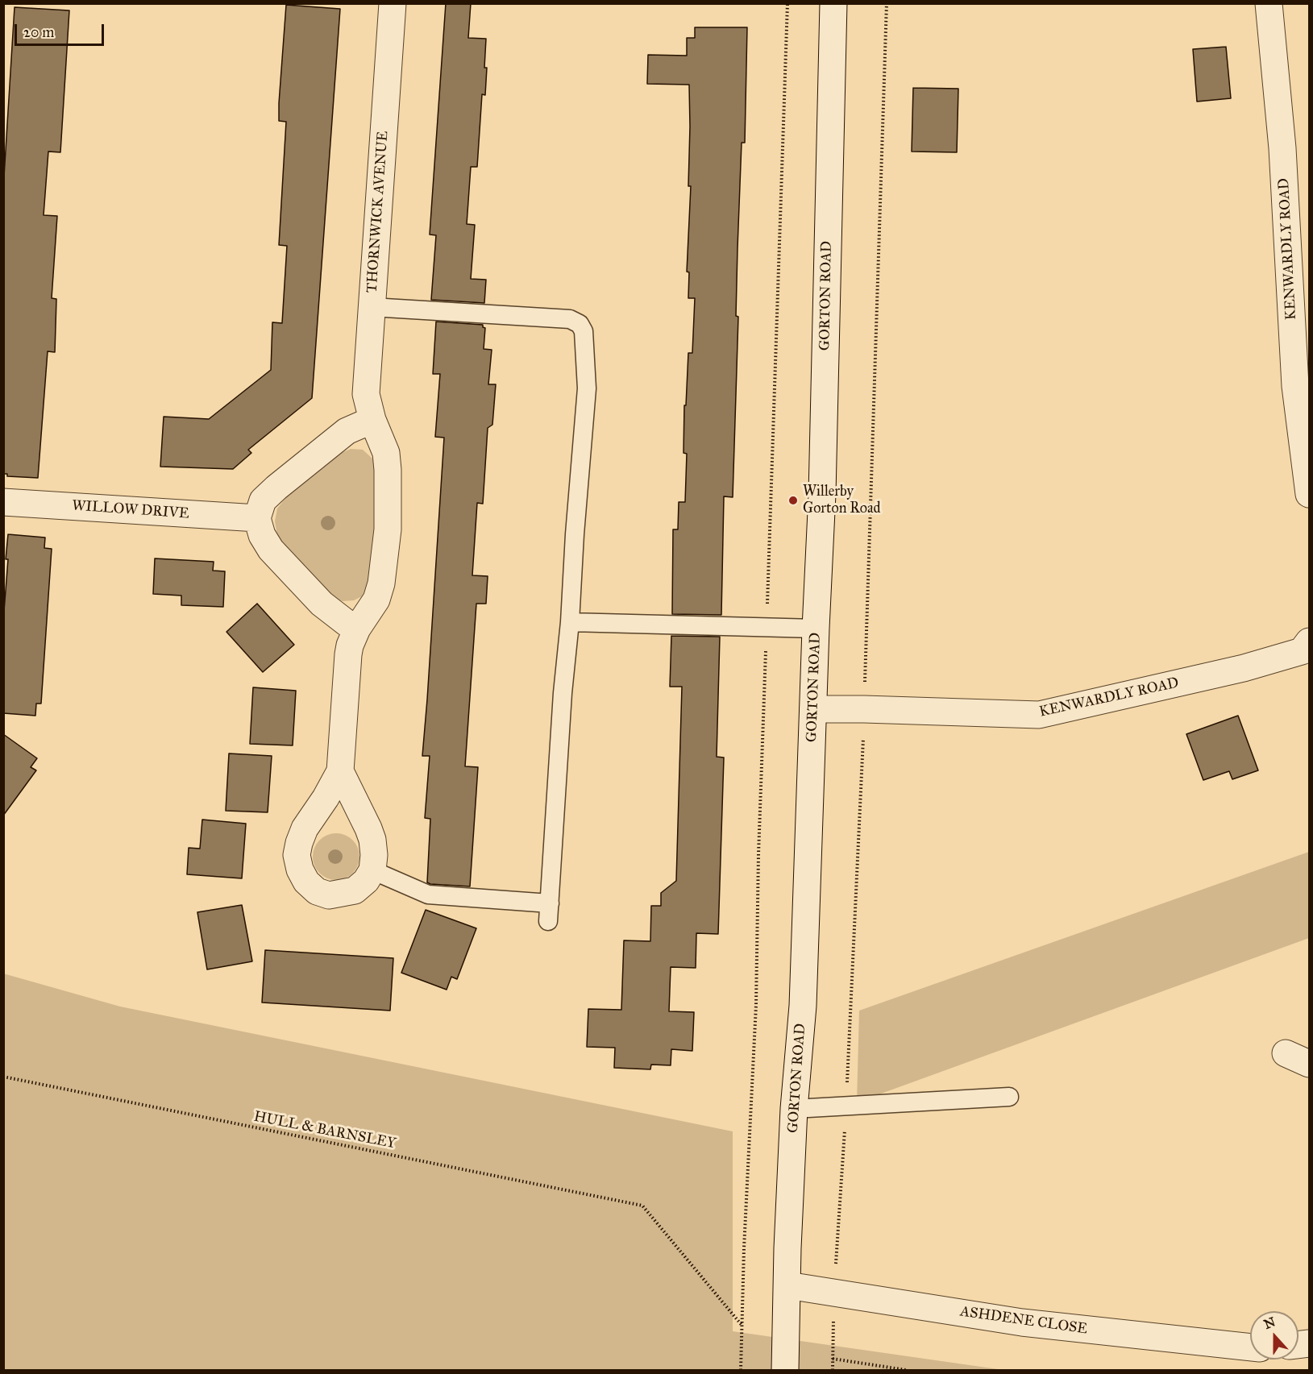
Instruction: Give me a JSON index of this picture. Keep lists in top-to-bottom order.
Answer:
{
  "streets": {
    "street": [
      "THORNWICK AVENUE",
      "KENWARDLY ROAD",
      "GORTON ROAD",
      "WILLOW DRIVE",
      "ASHDENE CLOSE"
    ],
    "path": ["HULL & BARNSLEY"]
  },
  "crossings": [
    ["KENWARDLY ROAD", "GORTON ROAD"],
    ["GORTON ROAD", "ASHDENE CLOSE"]
  ],
  "places": ["Willerby Gorton Road"],
  "scale_bar": "20 m",
  "north": "top"
}
